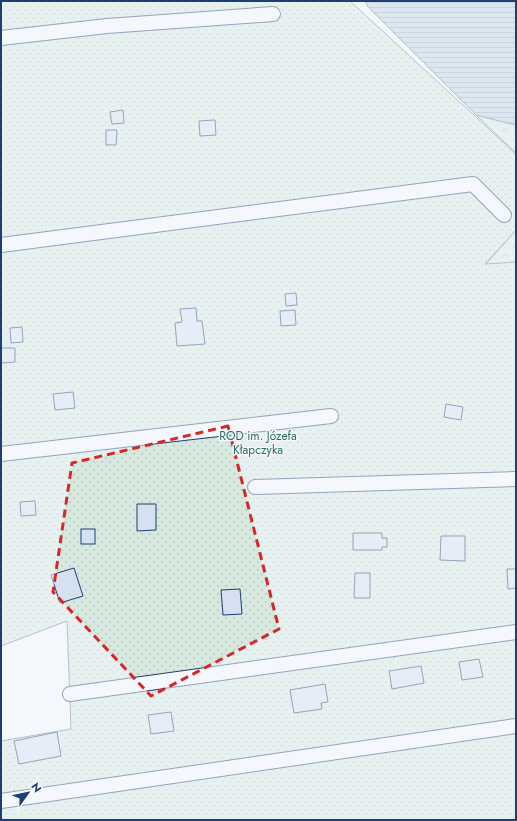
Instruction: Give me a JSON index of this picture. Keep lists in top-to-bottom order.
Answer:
{
  "parks": ["ROD im. Józefa Kłapczyka"],
  "north": "top right"
}
